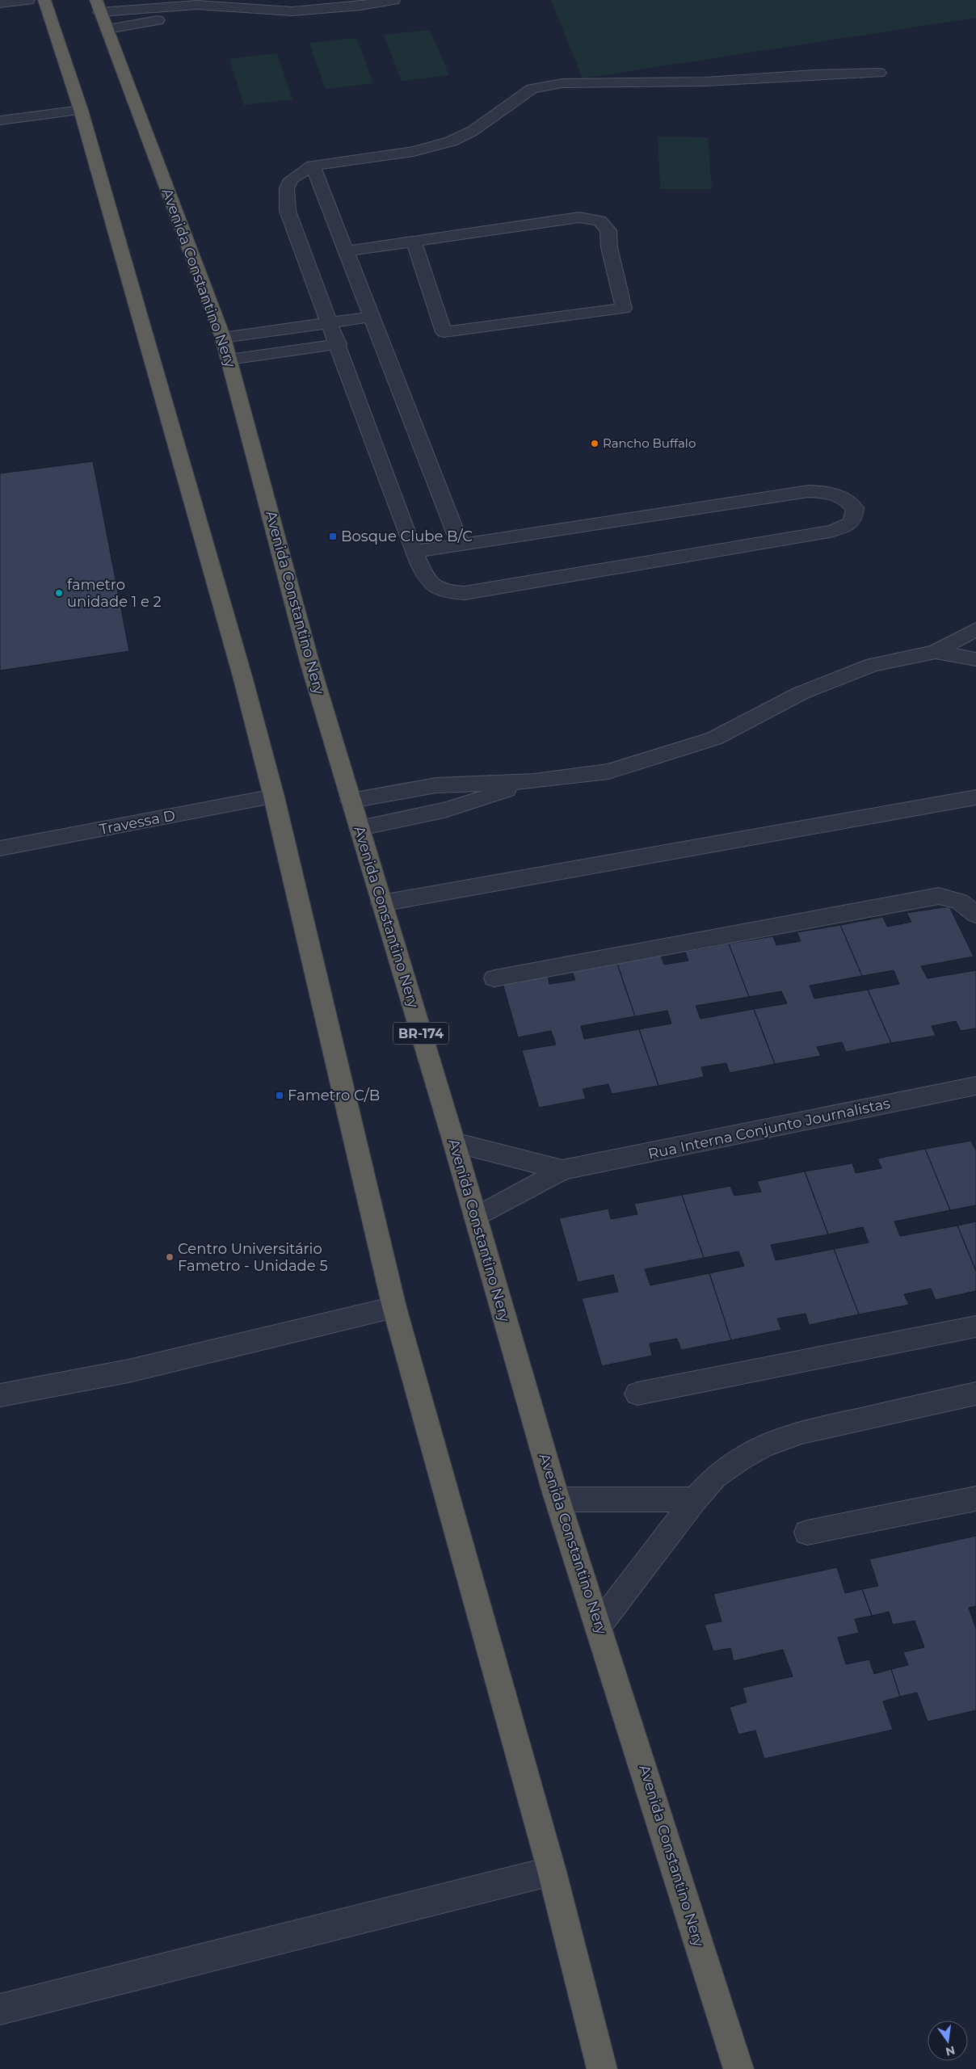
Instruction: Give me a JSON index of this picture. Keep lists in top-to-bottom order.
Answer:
{
  "streets": {
    "highway": ["Avenida Constantino Nery", "BR-174"],
    "street": ["Travessa D", "Rua Interna Conjunto Journalistas"]
  },
  "crossings": [
    ["Avenida Constantino Nery", "Rua Interna Conjunto Journalistas"]
  ],
  "places": {
    "other": ["Rancho Buffalo", "fametro unidade 1 e 2", "Centro Universitário Fametro - Unidade 5"],
    "transit": ["Bosque Clube B/C", "Fametro C/B"]
  },
  "north": "bottom"
}
